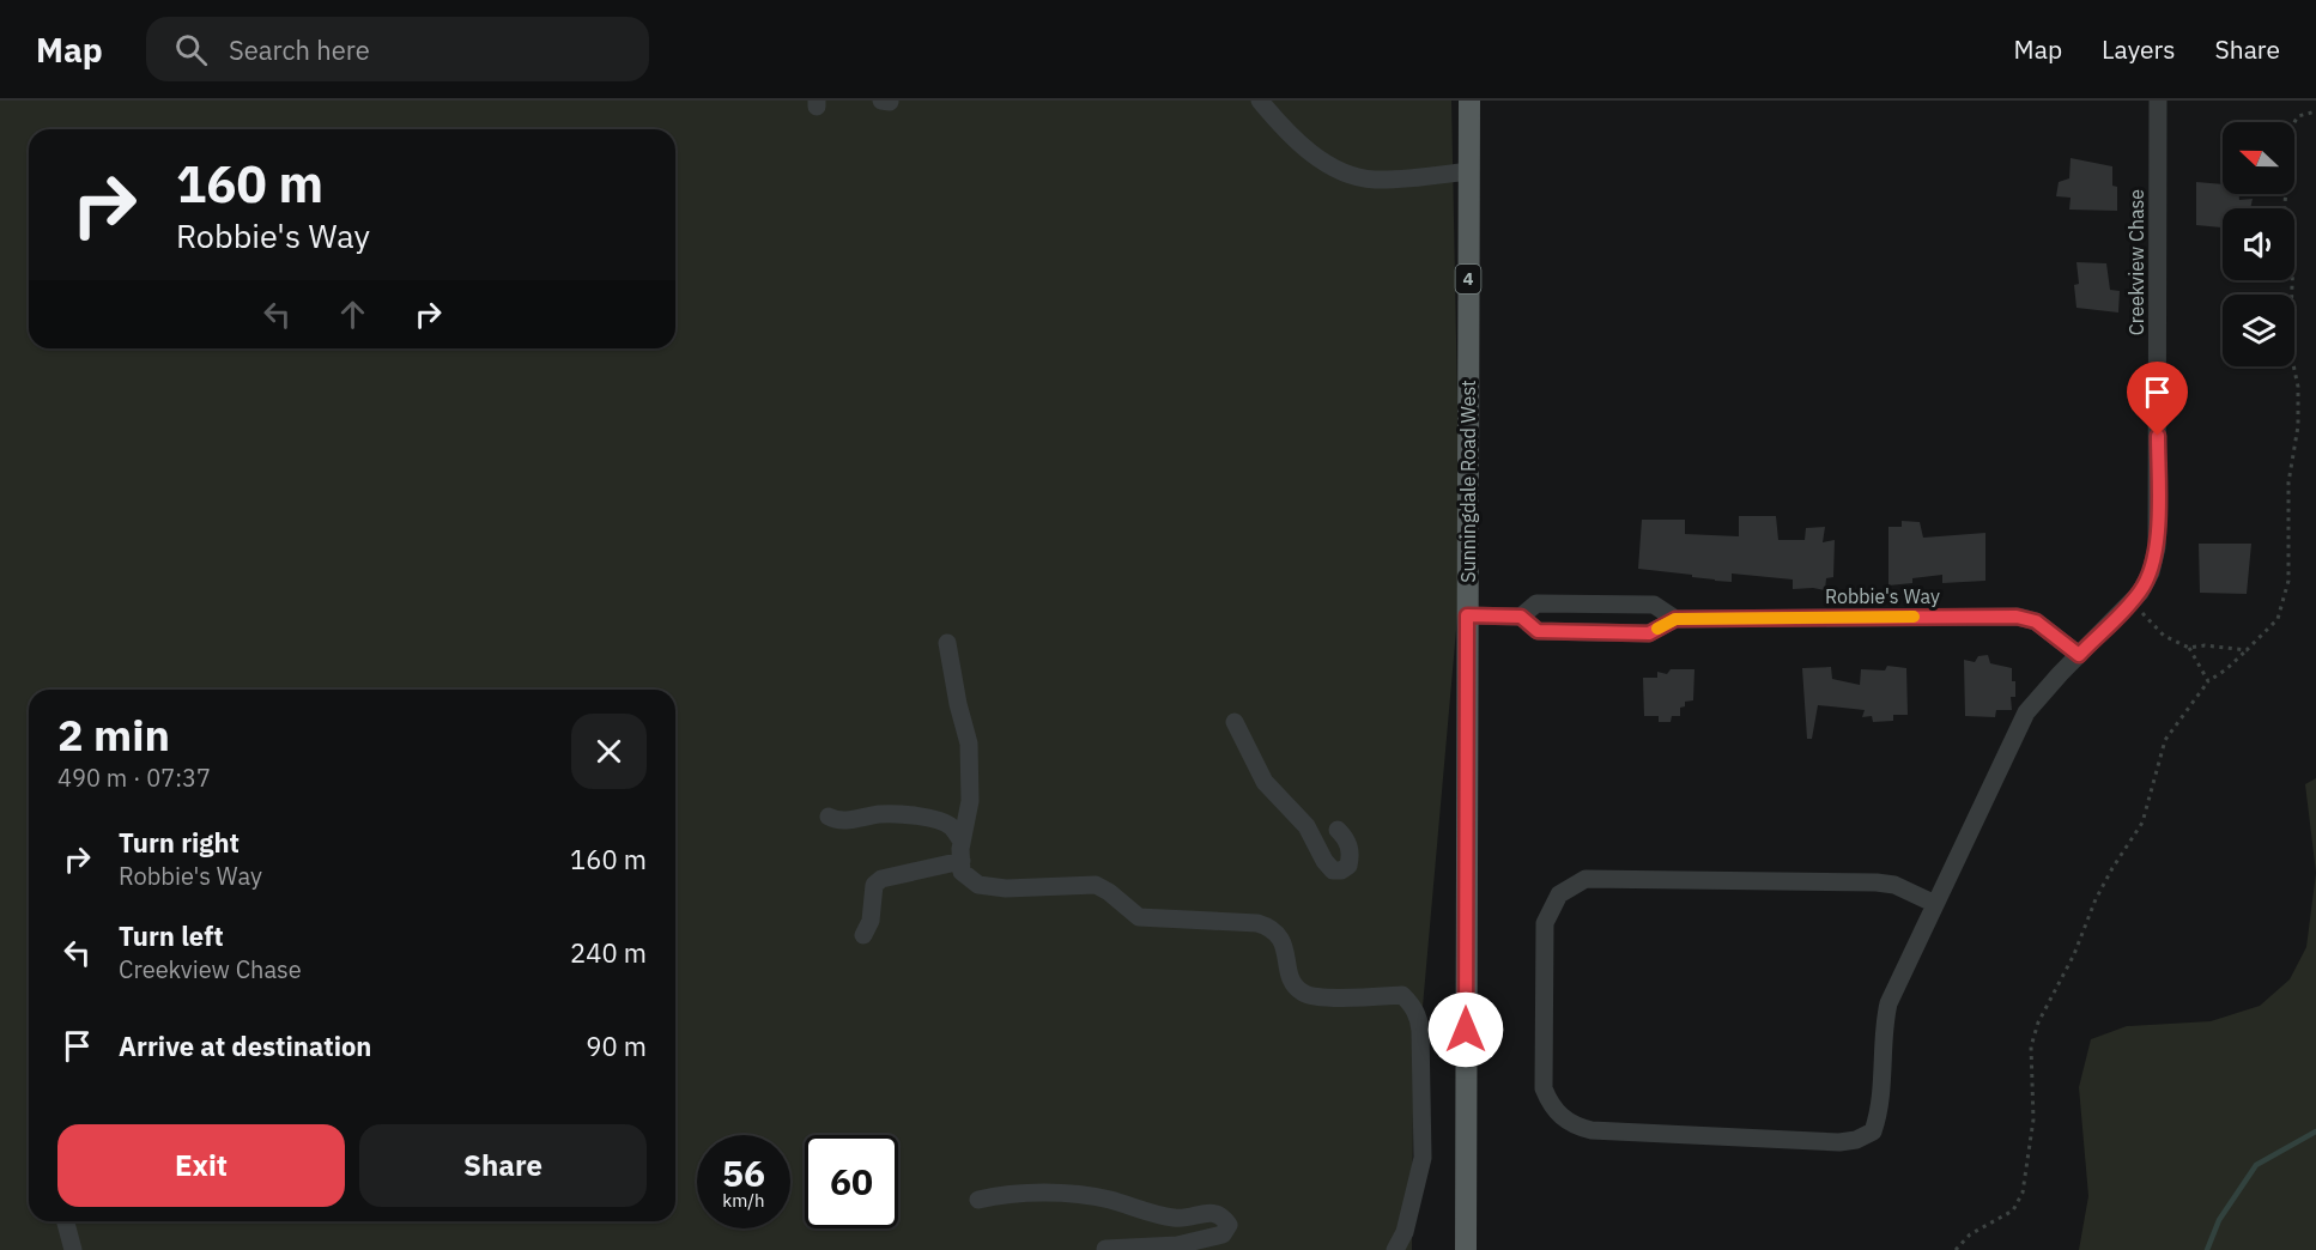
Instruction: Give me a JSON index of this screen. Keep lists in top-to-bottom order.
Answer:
{
  "streets": {
    "main road": ["4", "Sunningdale Road West"],
    "street": ["Creekview Chase", "Robbie's Way"]
  },
  "crossings": [
    ["Creekview Chase", "Robbie's Way"],
    ["Sunningdale Road West", "Robbie's Way"]
  ],
  "north": "left",
  "page": {
    "header": "Map",
    "search": "Search here",
    "nav": ["Map", "Layers", "Share"],
    "turn": ["160 m", "Robbie's Way"],
    "heading": ["2 min", "490 m · 07:37"],
    "list": [
      {
        "name": "Turn right",
        "note": "Robbie's Way",
        "value": "160 m"
      },
      {
        "name": "Turn left",
        "note": "Creekview Chase",
        "value": "240 m"
      },
      {
        "name": "Arrive at destination",
        "value": "90 m"
      }
    ],
    "buttons": ["Exit", "Share"],
    "speed": "56 km/h",
    "limit": "60"
  }
}
